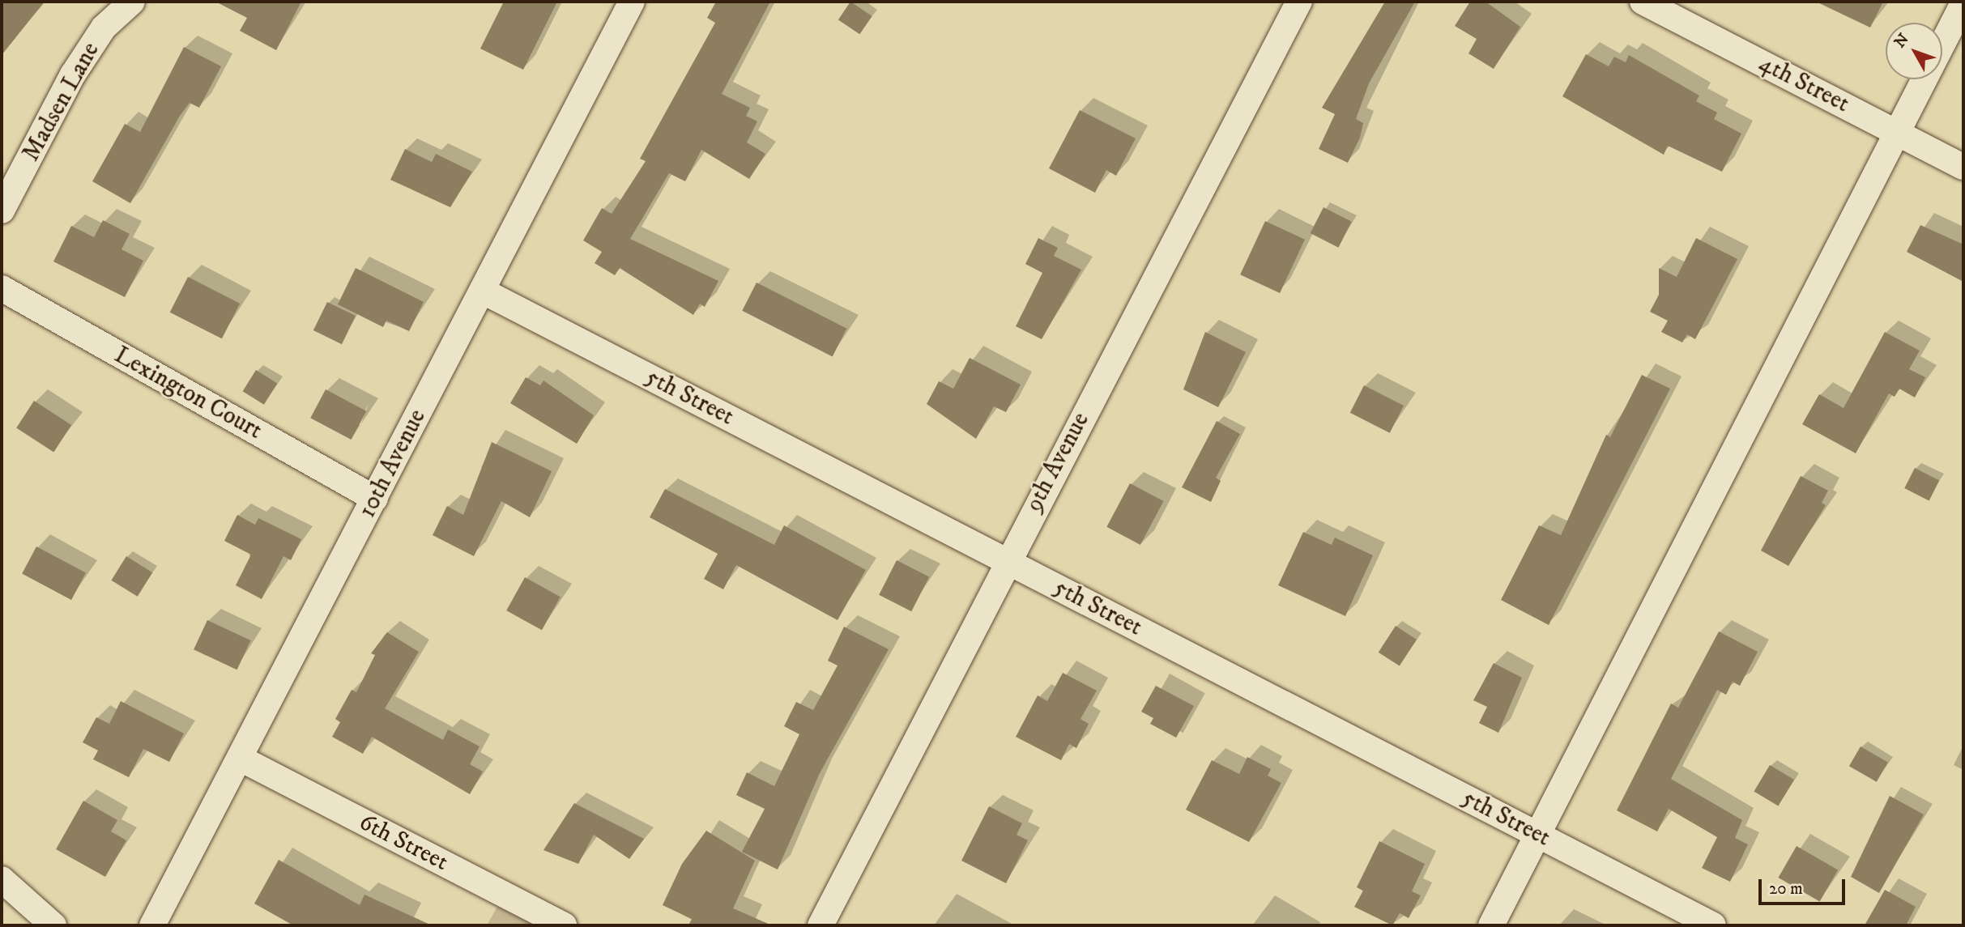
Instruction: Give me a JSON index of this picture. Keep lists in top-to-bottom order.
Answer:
{
  "streets": {
    "street": [
      "4th Street",
      "Madsen Lane",
      "Lexington Court",
      "5th Street",
      "9th Avenue",
      "10th Avenue",
      "6th Street"
    ]
  },
  "crossings": [
    ["Lexington Court", "10th Avenue"],
    ["5th Street", "9th Avenue"],
    ["5th Street", "10th Avenue"],
    ["10th Avenue", "6th Street"]
  ],
  "scale_bar": "20 m",
  "north": "top left"
}
